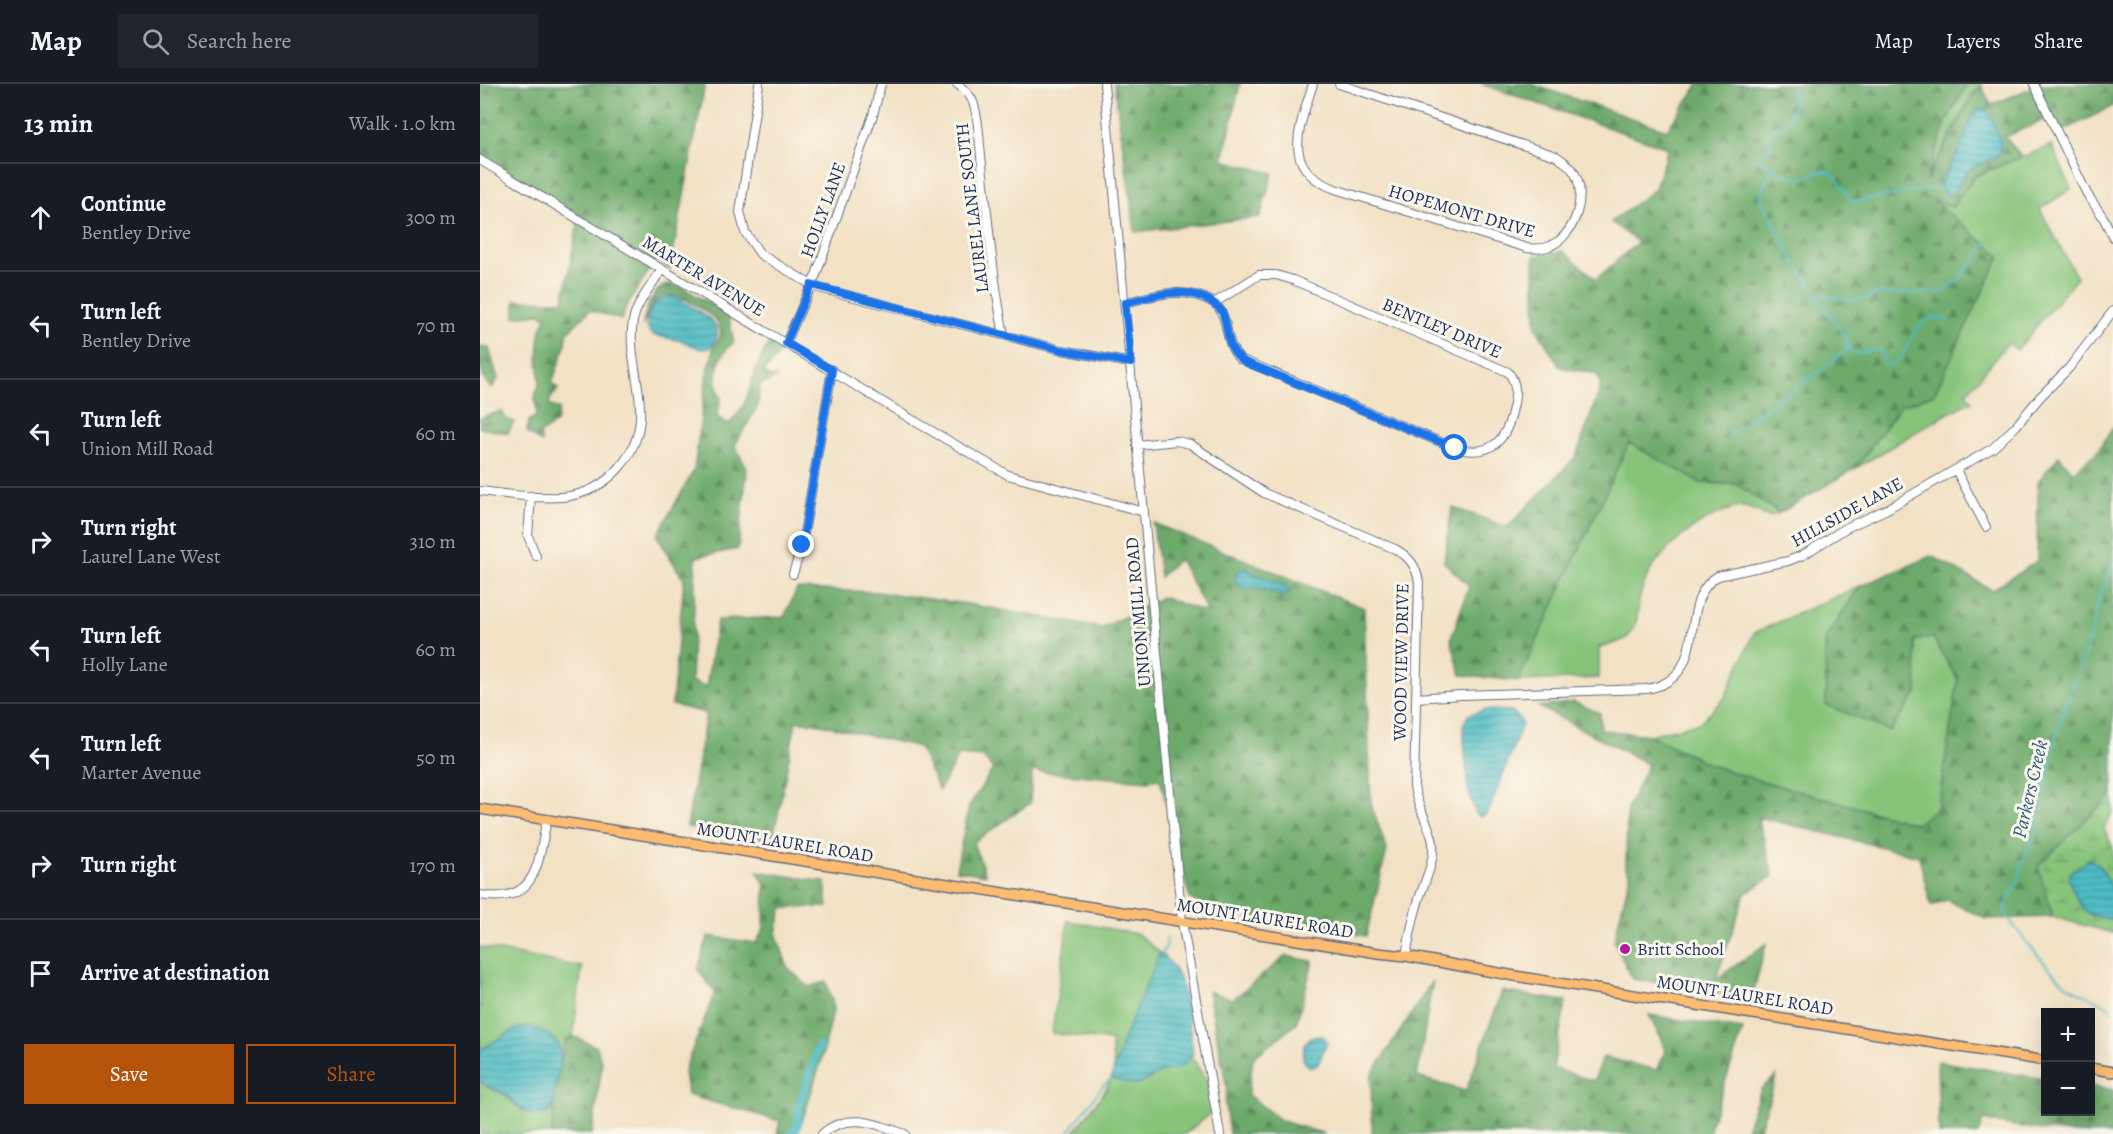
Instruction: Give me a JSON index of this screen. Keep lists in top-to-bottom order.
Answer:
{
  "streets": {
    "main road": ["MOUNT LAUREL ROAD"],
    "street": [
      "LAUREL LANE SOUTH",
      "HOLLY LANE",
      "HOPEMONT DRIVE",
      "MARTER AVENUE",
      "BENTLEY DRIVE",
      "HILLSIDE LANE",
      "UNION MILL ROAD",
      "WOOD VIEW DRIVE"
    ]
  },
  "crossings": [
    ["HOLLY LANE", "MARTER AVENUE"],
    ["MARTER AVENUE", "UNION MILL ROAD"],
    ["HILLSIDE LANE", "WOOD VIEW DRIVE"],
    ["UNION MILL ROAD", "WOOD VIEW DRIVE"],
    ["UNION MILL ROAD", "MOUNT LAUREL ROAD"],
    ["WOOD VIEW DRIVE", "MOUNT LAUREL ROAD"]
  ],
  "water": ["Parkers Creek"],
  "places": ["Britt School"],
  "page": {
    "header": "Map",
    "search": "Search here",
    "nav": ["Map", "Layers", "Share"],
    "heading": ["13 min", "Walk · 1.0 km"],
    "list": [
      ["Continue", "Bentley Drive", "300 m"],
      ["Turn left", "Bentley Drive", "70 m"],
      ["Turn left", "Union Mill Road", "60 m"],
      ["Turn right", "Laurel Lane West", "310 m"],
      ["Turn left", "Holly Lane", "60 m"],
      ["Turn left", "Marter Avenue", "50 m"],
      ["Turn right", "170 m"],
      "Arrive at destination"
    ],
    "map_buttons": ["+", "−"],
    "buttons": ["Save", "Share"]
  }
}
